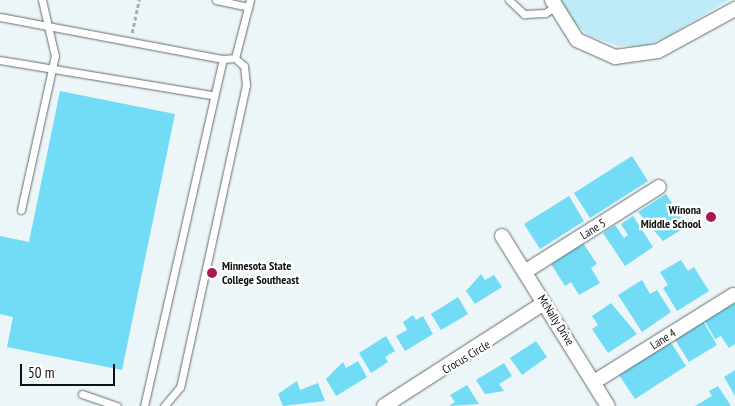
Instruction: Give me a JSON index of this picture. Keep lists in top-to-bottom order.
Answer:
{
  "streets": {
    "street": [
      "Lane 5",
      "McNally Drive",
      "Lane 4",
      "Crocus Circle"
    ]
  },
  "crossings": [
    ["Lane 5", "McNally Drive"],
    ["McNally Drive", "Lane 4"],
    ["McNally Drive", "Crocus Circle"]
  ],
  "places": ["Winona Middle School", "Minnesota State College Southeast"],
  "scale_bar": "50 m"
}
